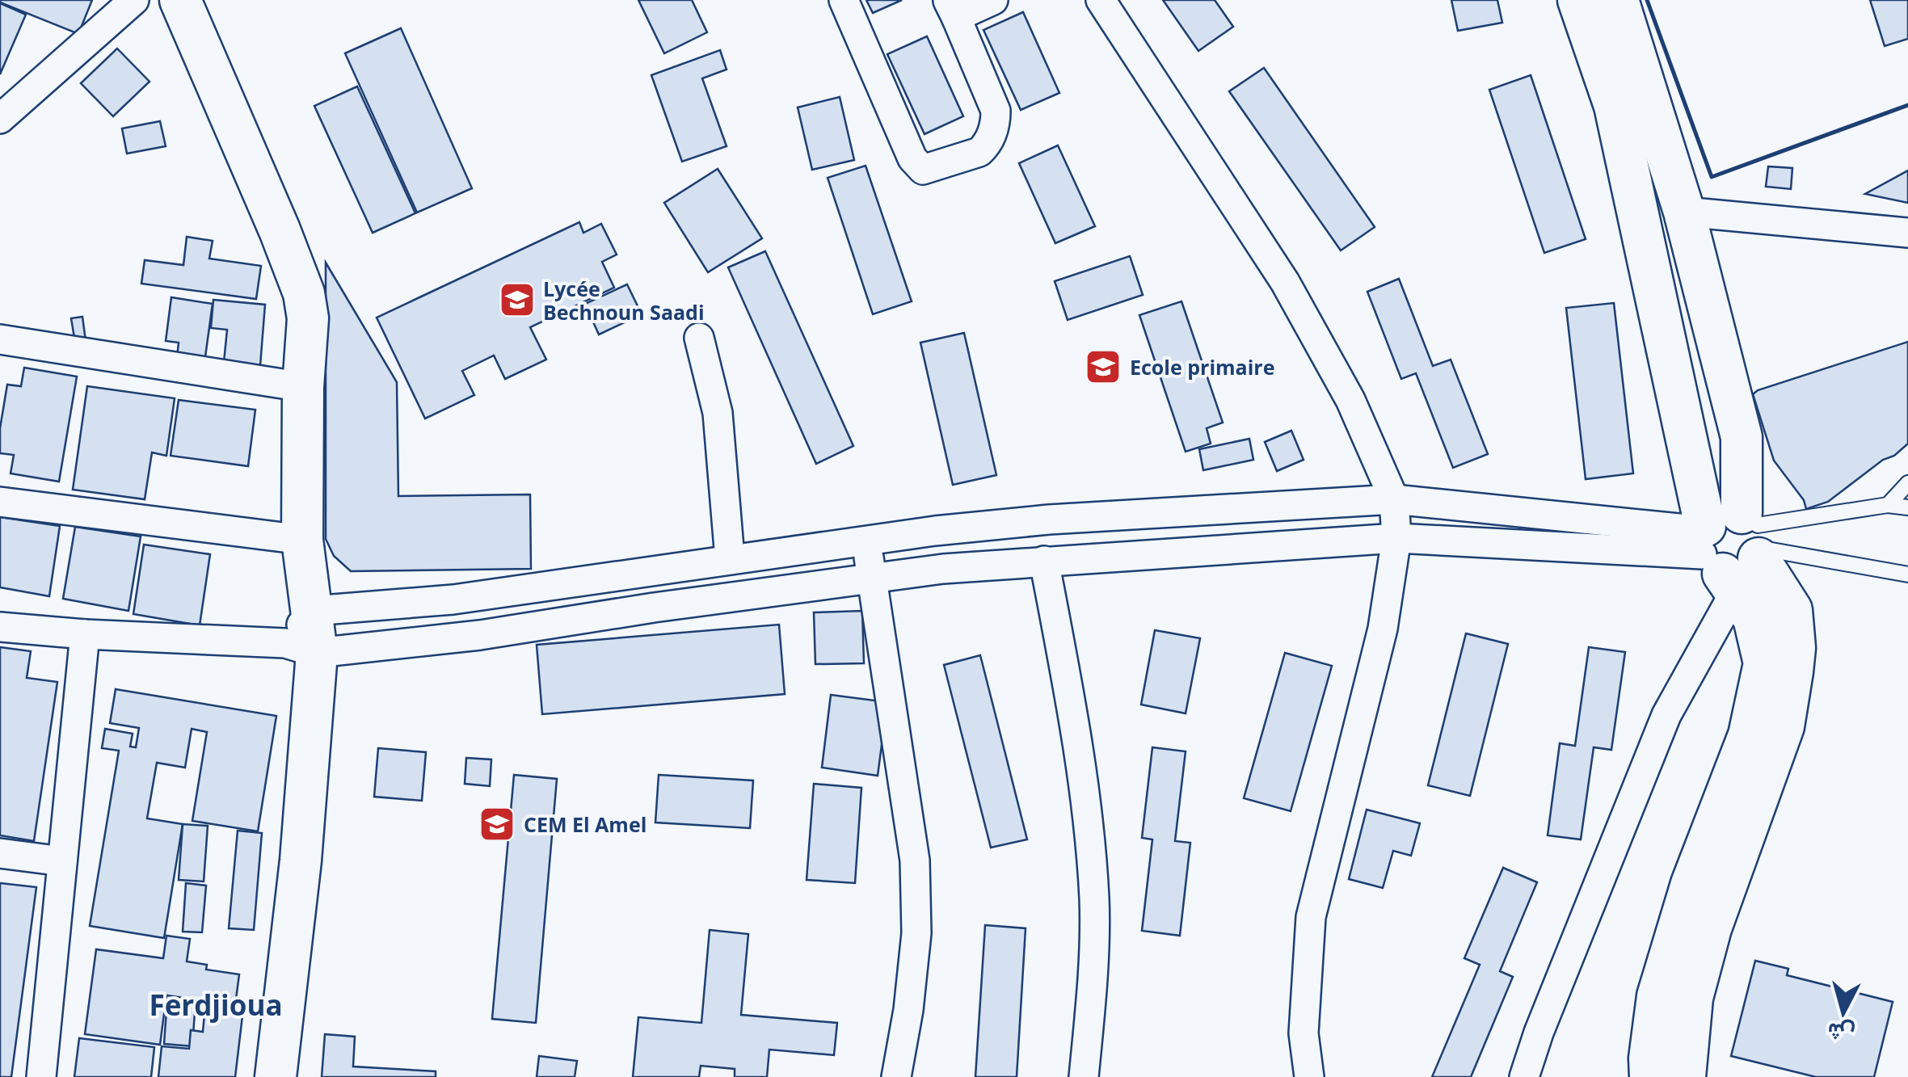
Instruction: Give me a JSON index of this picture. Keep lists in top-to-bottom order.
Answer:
{
  "districts": ["Ferdjioua"],
  "places": {
    "school or university": ["Lycée Bechnoun Saadi", "Ecole primaire", "CEM El Amel"]
  },
  "north": "bottom"
}
